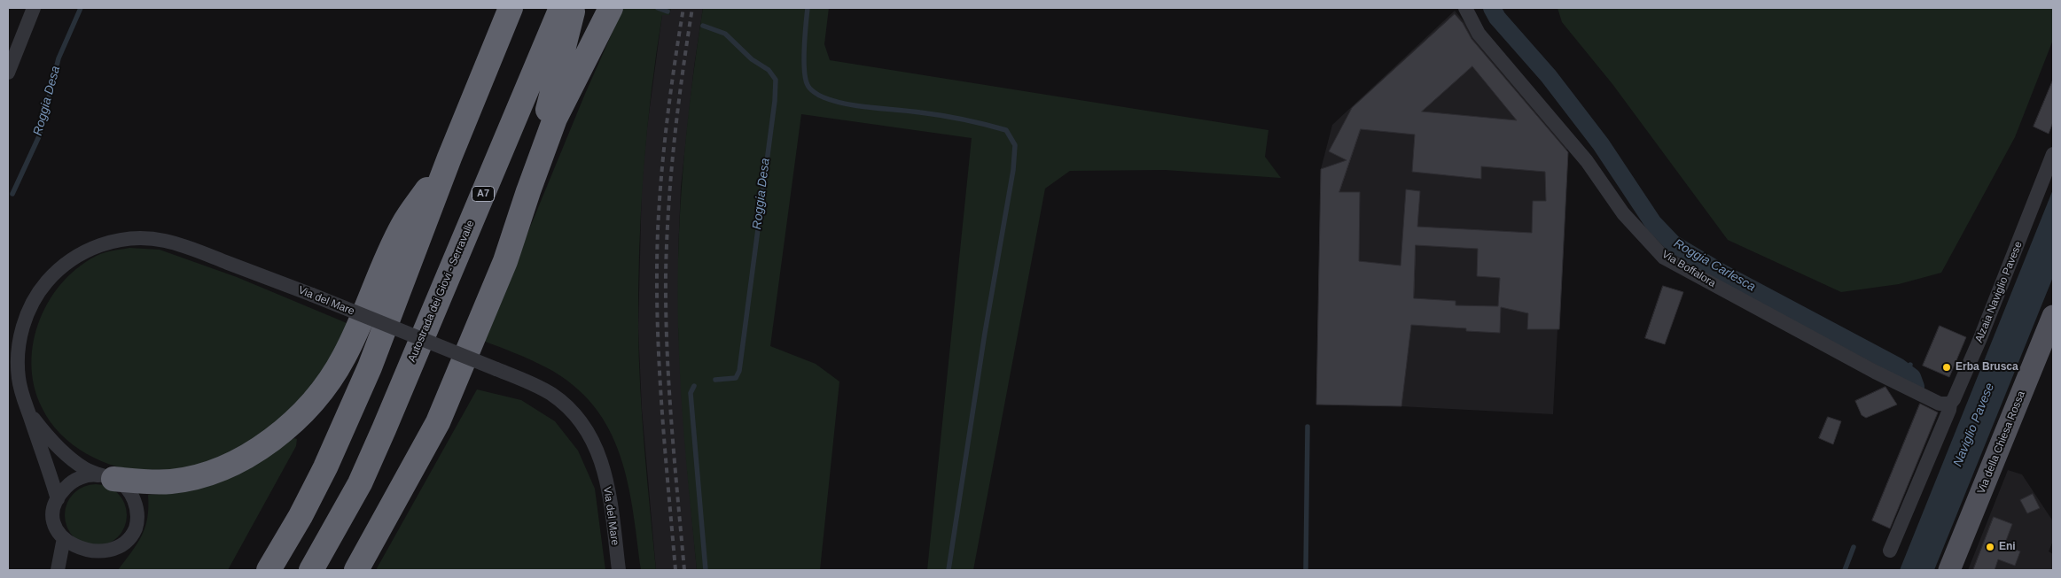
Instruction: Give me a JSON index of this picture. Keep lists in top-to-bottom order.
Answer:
{
  "streets": {
    "highway": ["A7", "Autostrada dei Giovi - Serravalle"],
    "main road": ["Via della Chiesa Rossa"],
    "street": ["Via Boffalora", "Alzaia Naviglio Pavese", "Via del Mare"]
  },
  "crossings": [
    ["Via Boffalora", "Alzaia Naviglio Pavese"]
  ],
  "water": ["Roggia Desa", "Roggia Carlesca", "Naviglio Pavese"],
  "places": ["Erba Brusca", "Eni"]
}
